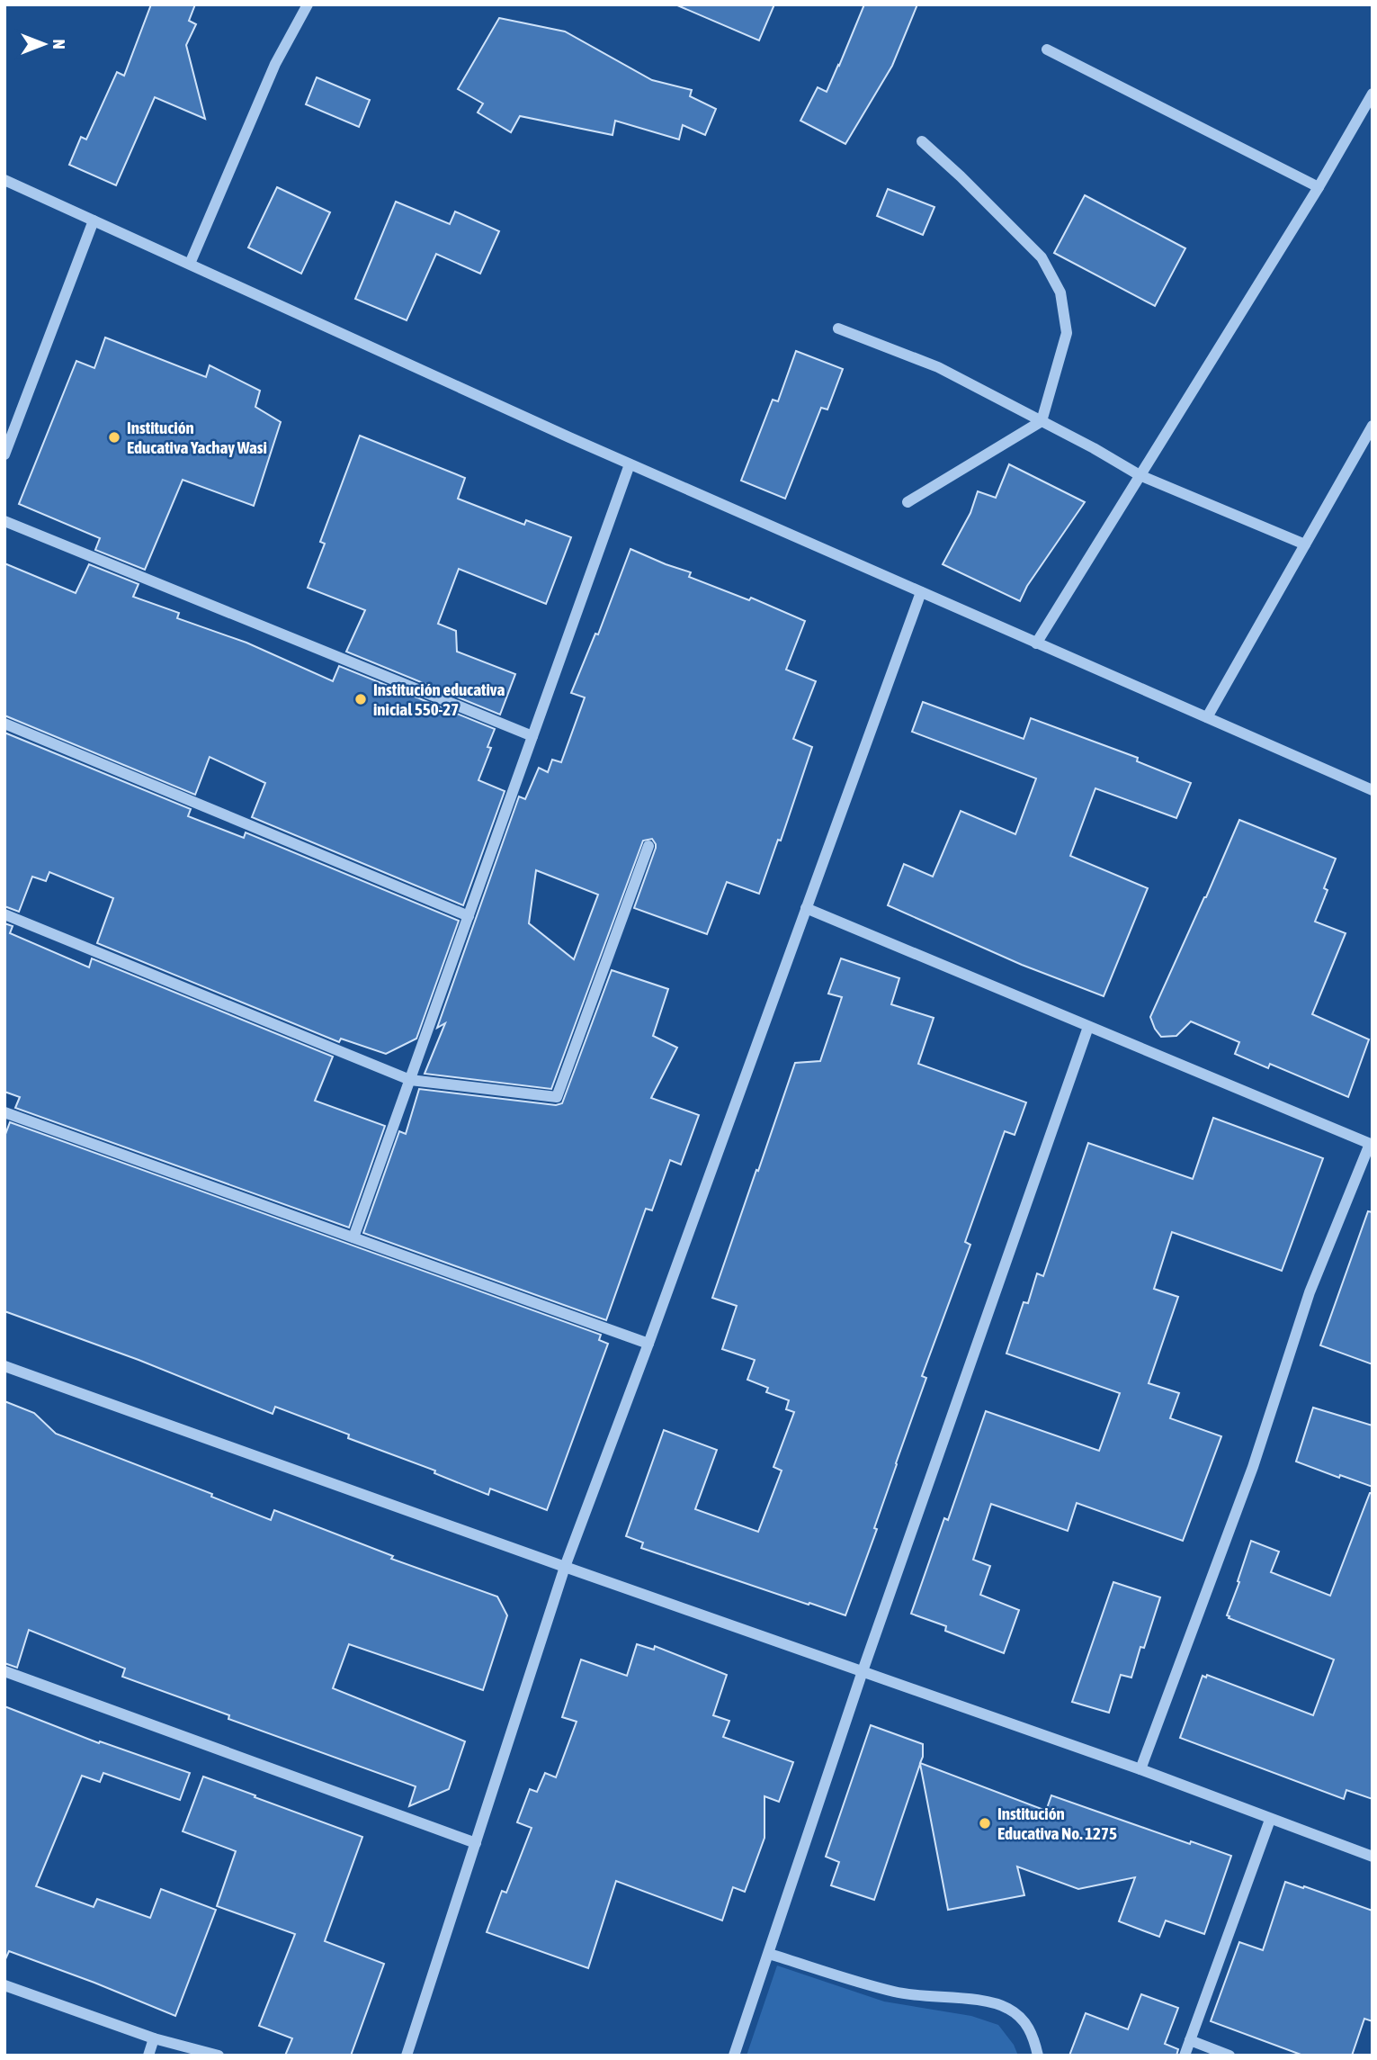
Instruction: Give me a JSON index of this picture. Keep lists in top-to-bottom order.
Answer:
{
  "places": ["Institución Educativa Yachay Wasi", "Institución educativa inicial 550-27", "Institución Educativa No. 1275"],
  "north": "right"
}
